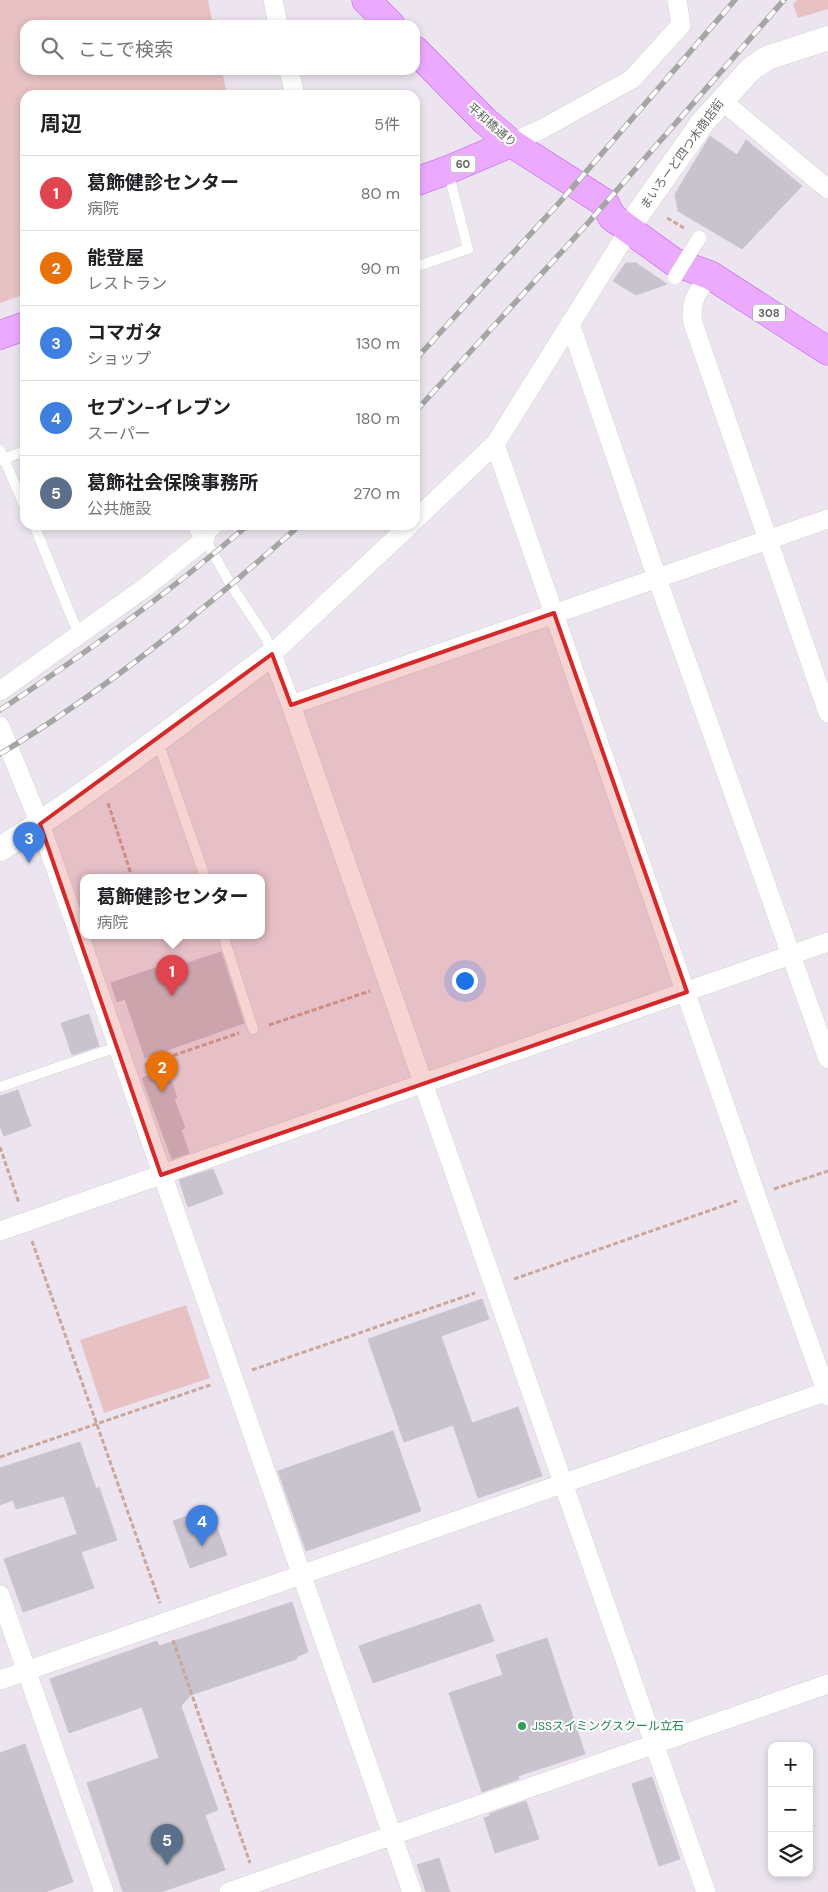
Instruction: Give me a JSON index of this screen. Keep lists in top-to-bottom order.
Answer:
{
  "streets": {
    "main road": ["平和橋通り", "60", "308"],
    "street": ["まいろーど四つ木商店街"]
  },
  "crossings": [
    ["平和橋通り", "まいろーど四つ木商店街"],
    ["平和橋通り", "60"]
  ],
  "places": ["JSSスイミングスクール立石"],
  "page": {
    "search": "ここで検索",
    "heading": ["周辺", "5件"],
    "list": [
      {
        "mark": "1",
        "name": "葛飾健診センター",
        "note": "病院",
        "value": "80 m"
      },
      {
        "mark": "2",
        "name": "能登屋",
        "note": "レストラン",
        "value": "90 m"
      },
      {
        "mark": "3",
        "name": "コマガタ",
        "note": "ショップ",
        "value": "130 m"
      },
      {
        "mark": "4",
        "name": "セブン-イレブン",
        "note": "スーパー",
        "value": "180 m"
      },
      {
        "mark": "5",
        "name": "葛飾社会保険事務所",
        "note": "公共施設",
        "value": "270 m"
      }
    ],
    "pins": [
      "3",
      "1",
      "2",
      "4",
      "5"
    ],
    "popup": ["葛飾健診センター", "病院"],
    "map_buttons": ["+", "−"]
  }
}
